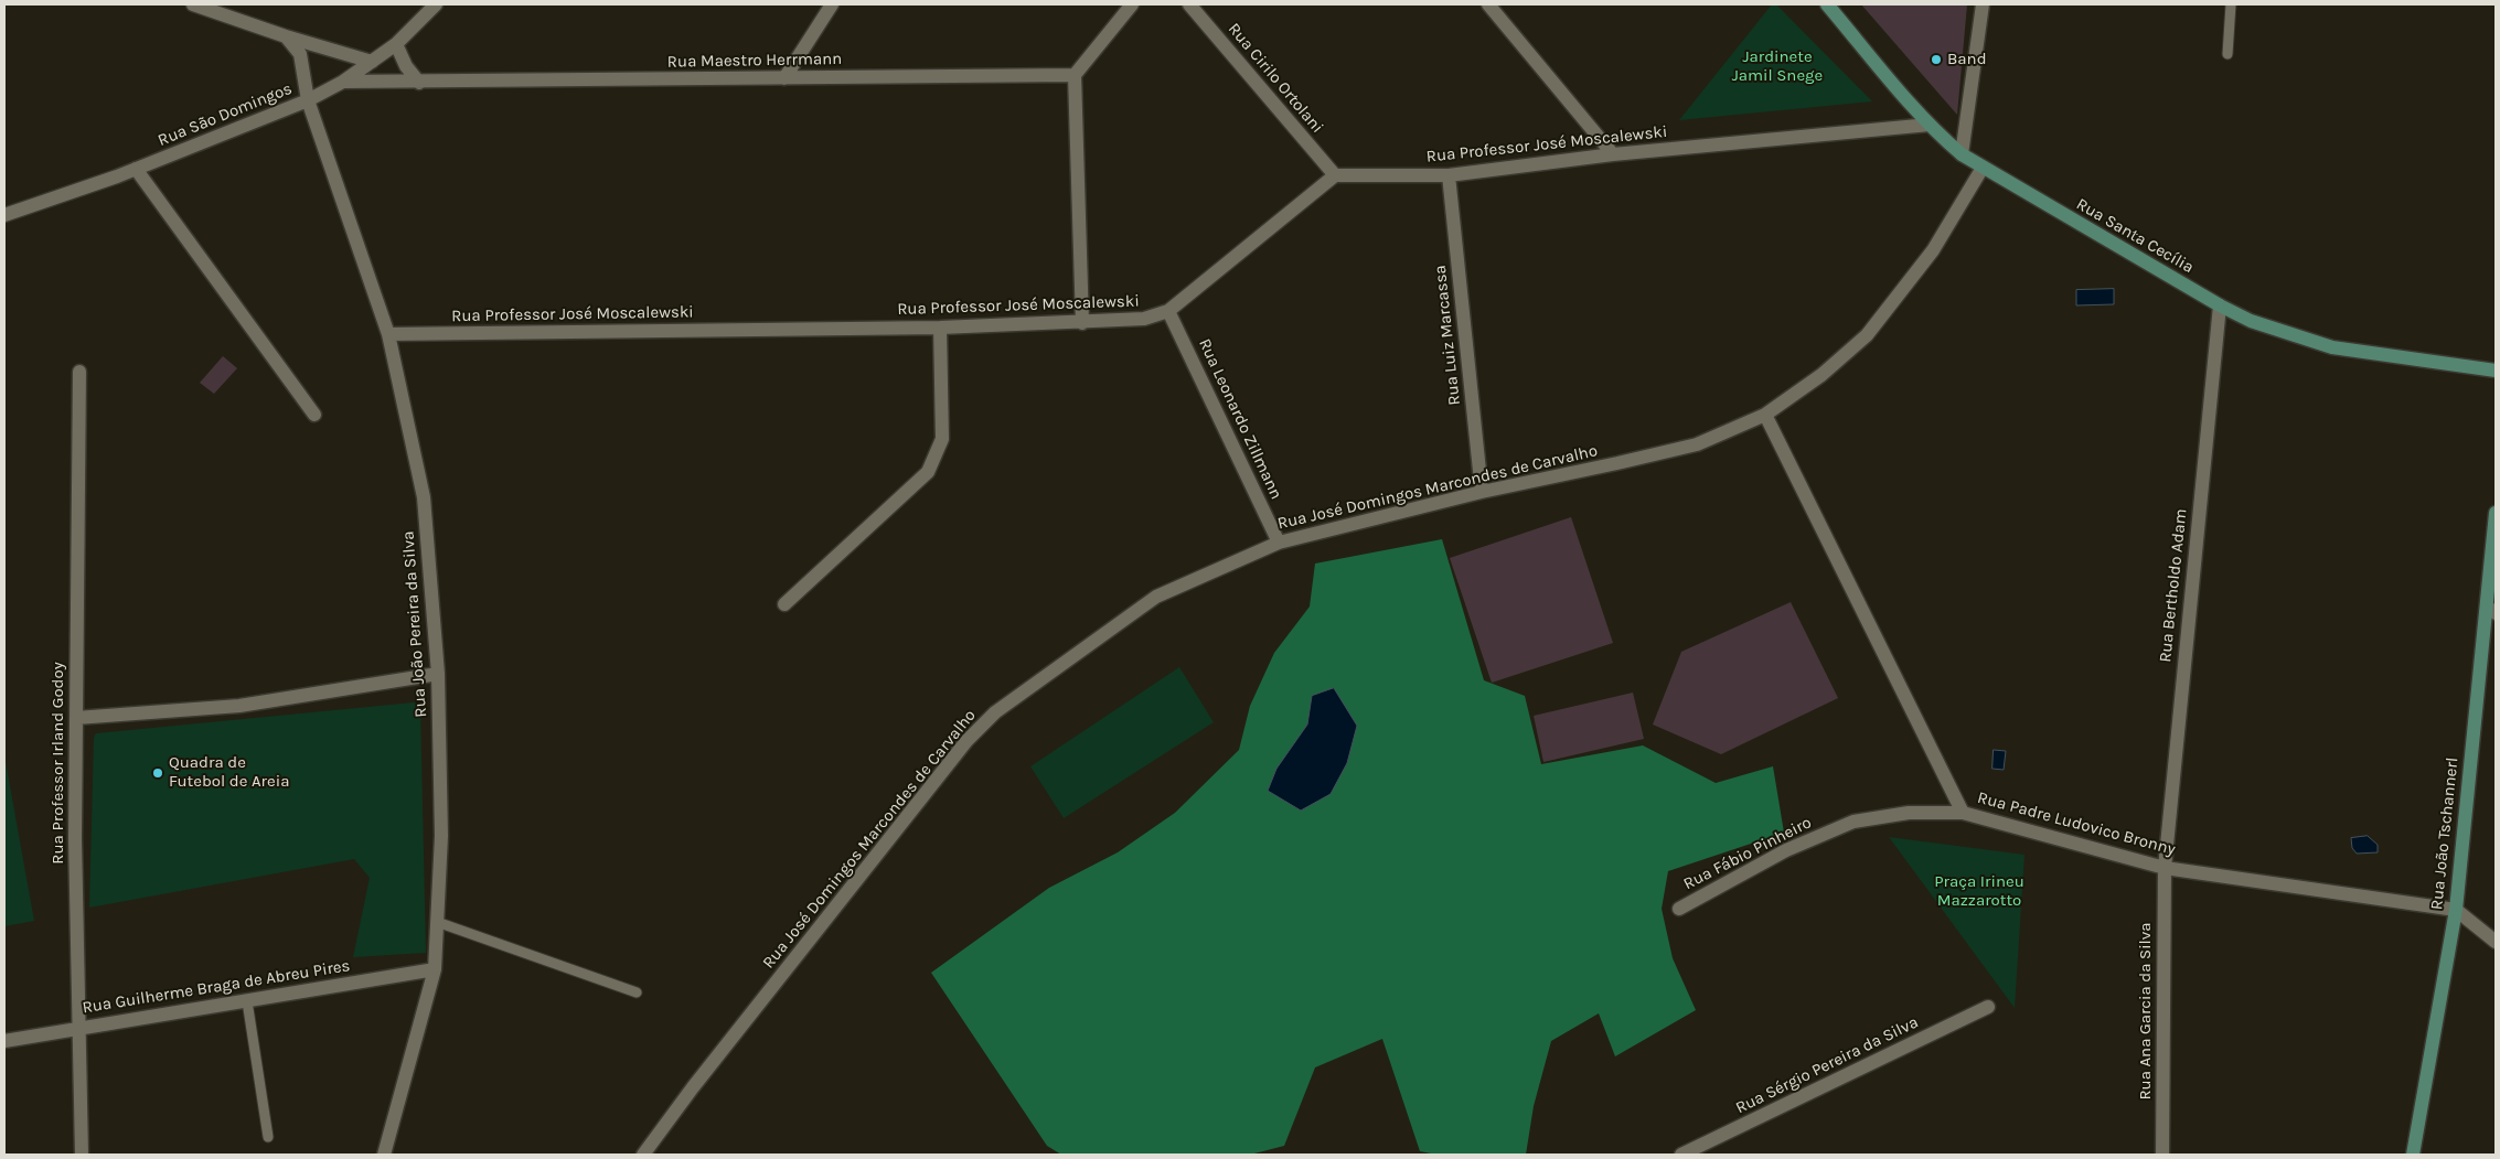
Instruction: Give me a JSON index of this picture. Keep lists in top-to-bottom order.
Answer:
{
  "streets": {
    "main road": ["Rua Santa Cecília", "Rua João Tschannerl"],
    "street": [
      "Rua Maestro Herrmann",
      "Rua Cirilo Ortolani",
      "Rua São Domingos",
      "Rua Professor José Moscalewski",
      "Rua Luiz Marcassa",
      "Rua Leonardo Zillmann",
      "Rua José Domingos Marcondes de Carvalho",
      "Rua Bertholdo Adam",
      "Rua João Pereira da Silva",
      "Rua Professor Irland Godoy",
      "Rua Padre Ludovico Bronny",
      "Rua Fábio Pinheiro",
      "Rua Guilherme Braga de Abreu Pires",
      "Rua Ana Garcia da Silva",
      "Rua Sérgio Pereira da Silva"
    ]
  },
  "crossings": [
    ["Rua Maestro Herrmann", "Rua São Domingos"],
    ["Rua Cirilo Ortolani", "Rua Professor José Moscalewski"],
    ["Rua São Domingos", "Rua João Pereira da Silva"],
    ["Rua Professor José Moscalewski", "Rua Santa Cecília"],
    ["Rua Professor José Moscalewski", "Rua Luiz Marcassa"],
    ["Rua Professor José Moscalewski", "Rua Leonardo Zillmann"],
    ["Rua Professor José Moscalewski", "Rua João Pereira da Silva"],
    ["Rua Santa Cecília", "Rua José Domingos Marcondes de Carvalho"],
    ["Rua Santa Cecília", "Rua Bertholdo Adam"],
    ["Rua Luiz Marcassa", "Rua José Domingos Marcondes de Carvalho"],
    ["Rua Leonardo Zillmann", "Rua José Domingos Marcondes de Carvalho"],
    ["Rua José Domingos Marcondes de Carvalho", "Rua Padre Ludovico Bronny"],
    ["Rua Bertholdo Adam", "Rua Padre Ludovico Bronny"],
    ["Rua Bertholdo Adam", "Rua Ana Garcia da Silva"],
    ["Rua João Pereira da Silva", "Rua Guilherme Braga de Abreu Pires"],
    ["Rua Professor Irland Godoy", "Rua Guilherme Braga de Abreu Pires"],
    ["Rua Padre Ludovico Bronny", "Rua João Tschannerl"],
    ["Rua Padre Ludovico Bronny", "Rua Fábio Pinheiro"],
    ["Rua Padre Ludovico Bronny", "Rua Ana Garcia da Silva"]
  ],
  "parks": ["Jardinete Jamil Snege", "Praça Irineu Mazzarotto"],
  "places": ["Band", "Quadra de Futebol de Areia"]
}
